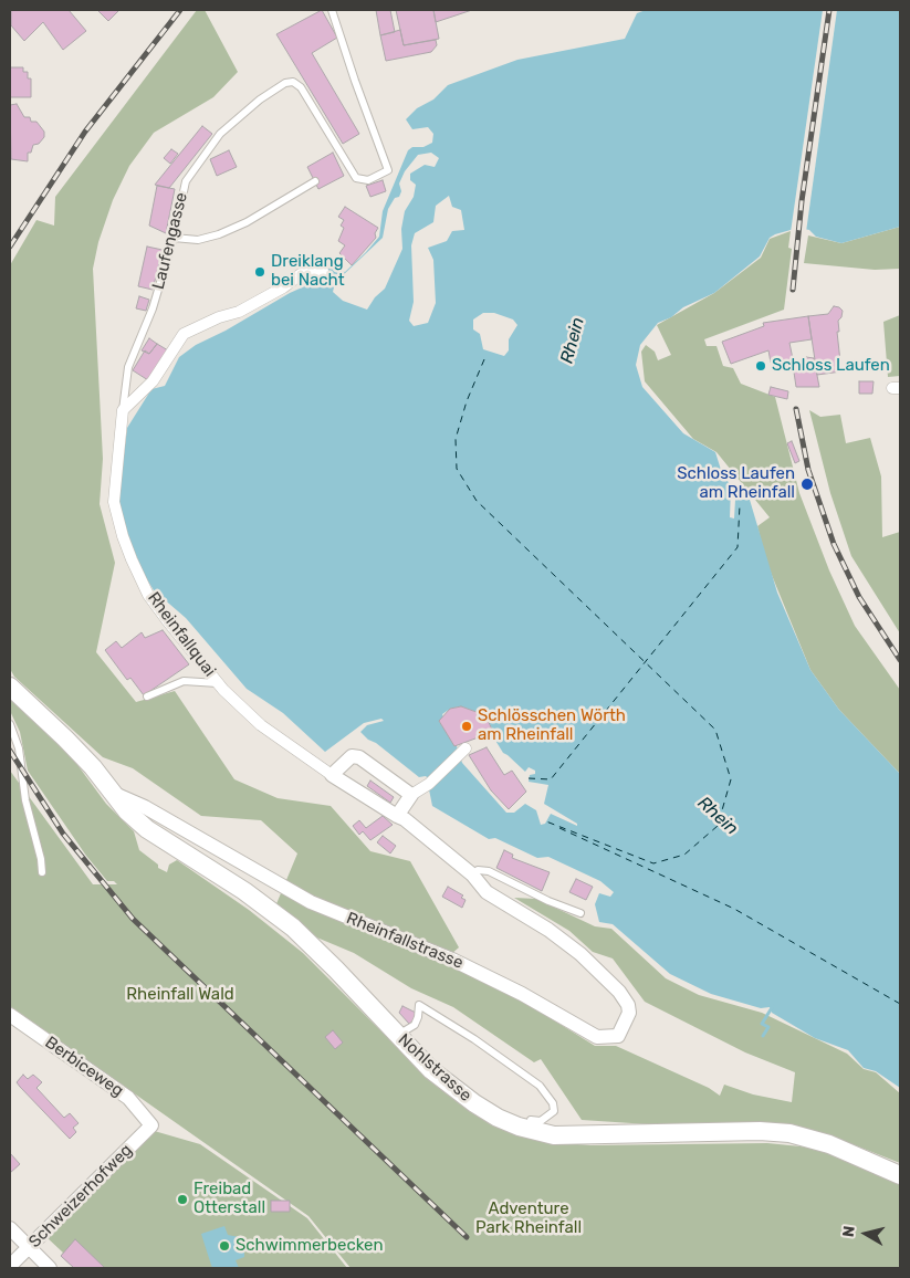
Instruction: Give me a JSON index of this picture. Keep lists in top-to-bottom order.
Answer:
{
  "streets": {
    "street": [
      "Rheinfallquai",
      "Rheinfallstrasse",
      "Berbiceweg",
      "Nohlstrasse",
      "Schweizerhofweg"
    ],
    "lane": ["Laufengasse"]
  },
  "crossings": [
    ["Laufengasse", "Rheinfallquai"],
    ["Rheinfallquai", "Rheinfallstrasse"],
    ["Rheinfallstrasse", "Nohlstrasse"],
    ["Berbiceweg", "Schweizerhofweg"]
  ],
  "water": ["Rhein"],
  "parks": ["Rheinfall Wald", "Adventure Park Rheinfall"],
  "places": [
    "Dreiklang bei Nacht",
    "Schloss Laufen",
    "Schloss Laufen am Rheinfall",
    "Schlösschen Wörth am Rheinfall",
    "Freibad Otterstall",
    "Schwimmerbecken"
  ],
  "north": "left"
}
